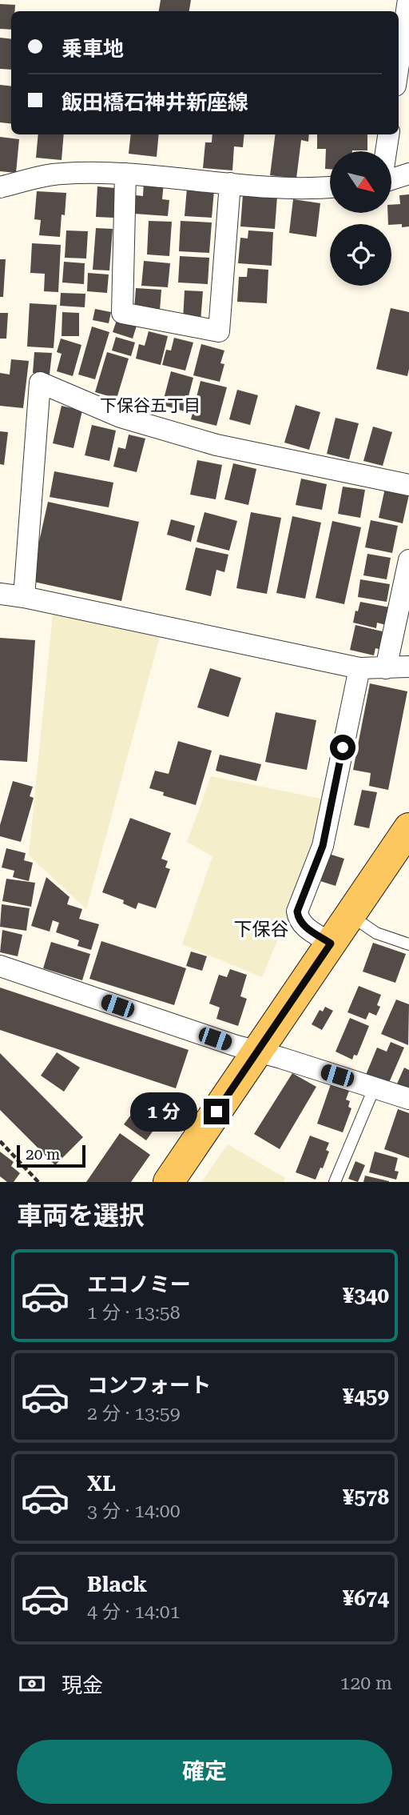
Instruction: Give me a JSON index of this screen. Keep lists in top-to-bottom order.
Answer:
{
  "districts": ["下保谷五丁目", "下保谷"],
  "scale_bar": "20 m",
  "north": "bottom right",
  "page": {
    "banner": ["乗車地", "飯田橋石神井新座線"],
    "bubble": "1 分",
    "scale": "20 m",
    "heading": "車両を選択",
    "list": [
      {
        "name": "エコノミー",
        "note": "1 分 · 13:58",
        "value": "¥340"
      },
      {
        "name": "コンフォート",
        "note": "2 分 · 13:59",
        "value": "¥459"
      },
      {
        "name": "XL",
        "note": "3 分 · 14:00",
        "value": "¥578"
      },
      {
        "name": "Black",
        "note": "4 分 · 14:01",
        "value": "¥674"
      }
    ],
    "pay": ["現金", "120 m"],
    "buttons": "確定"
  }
}
